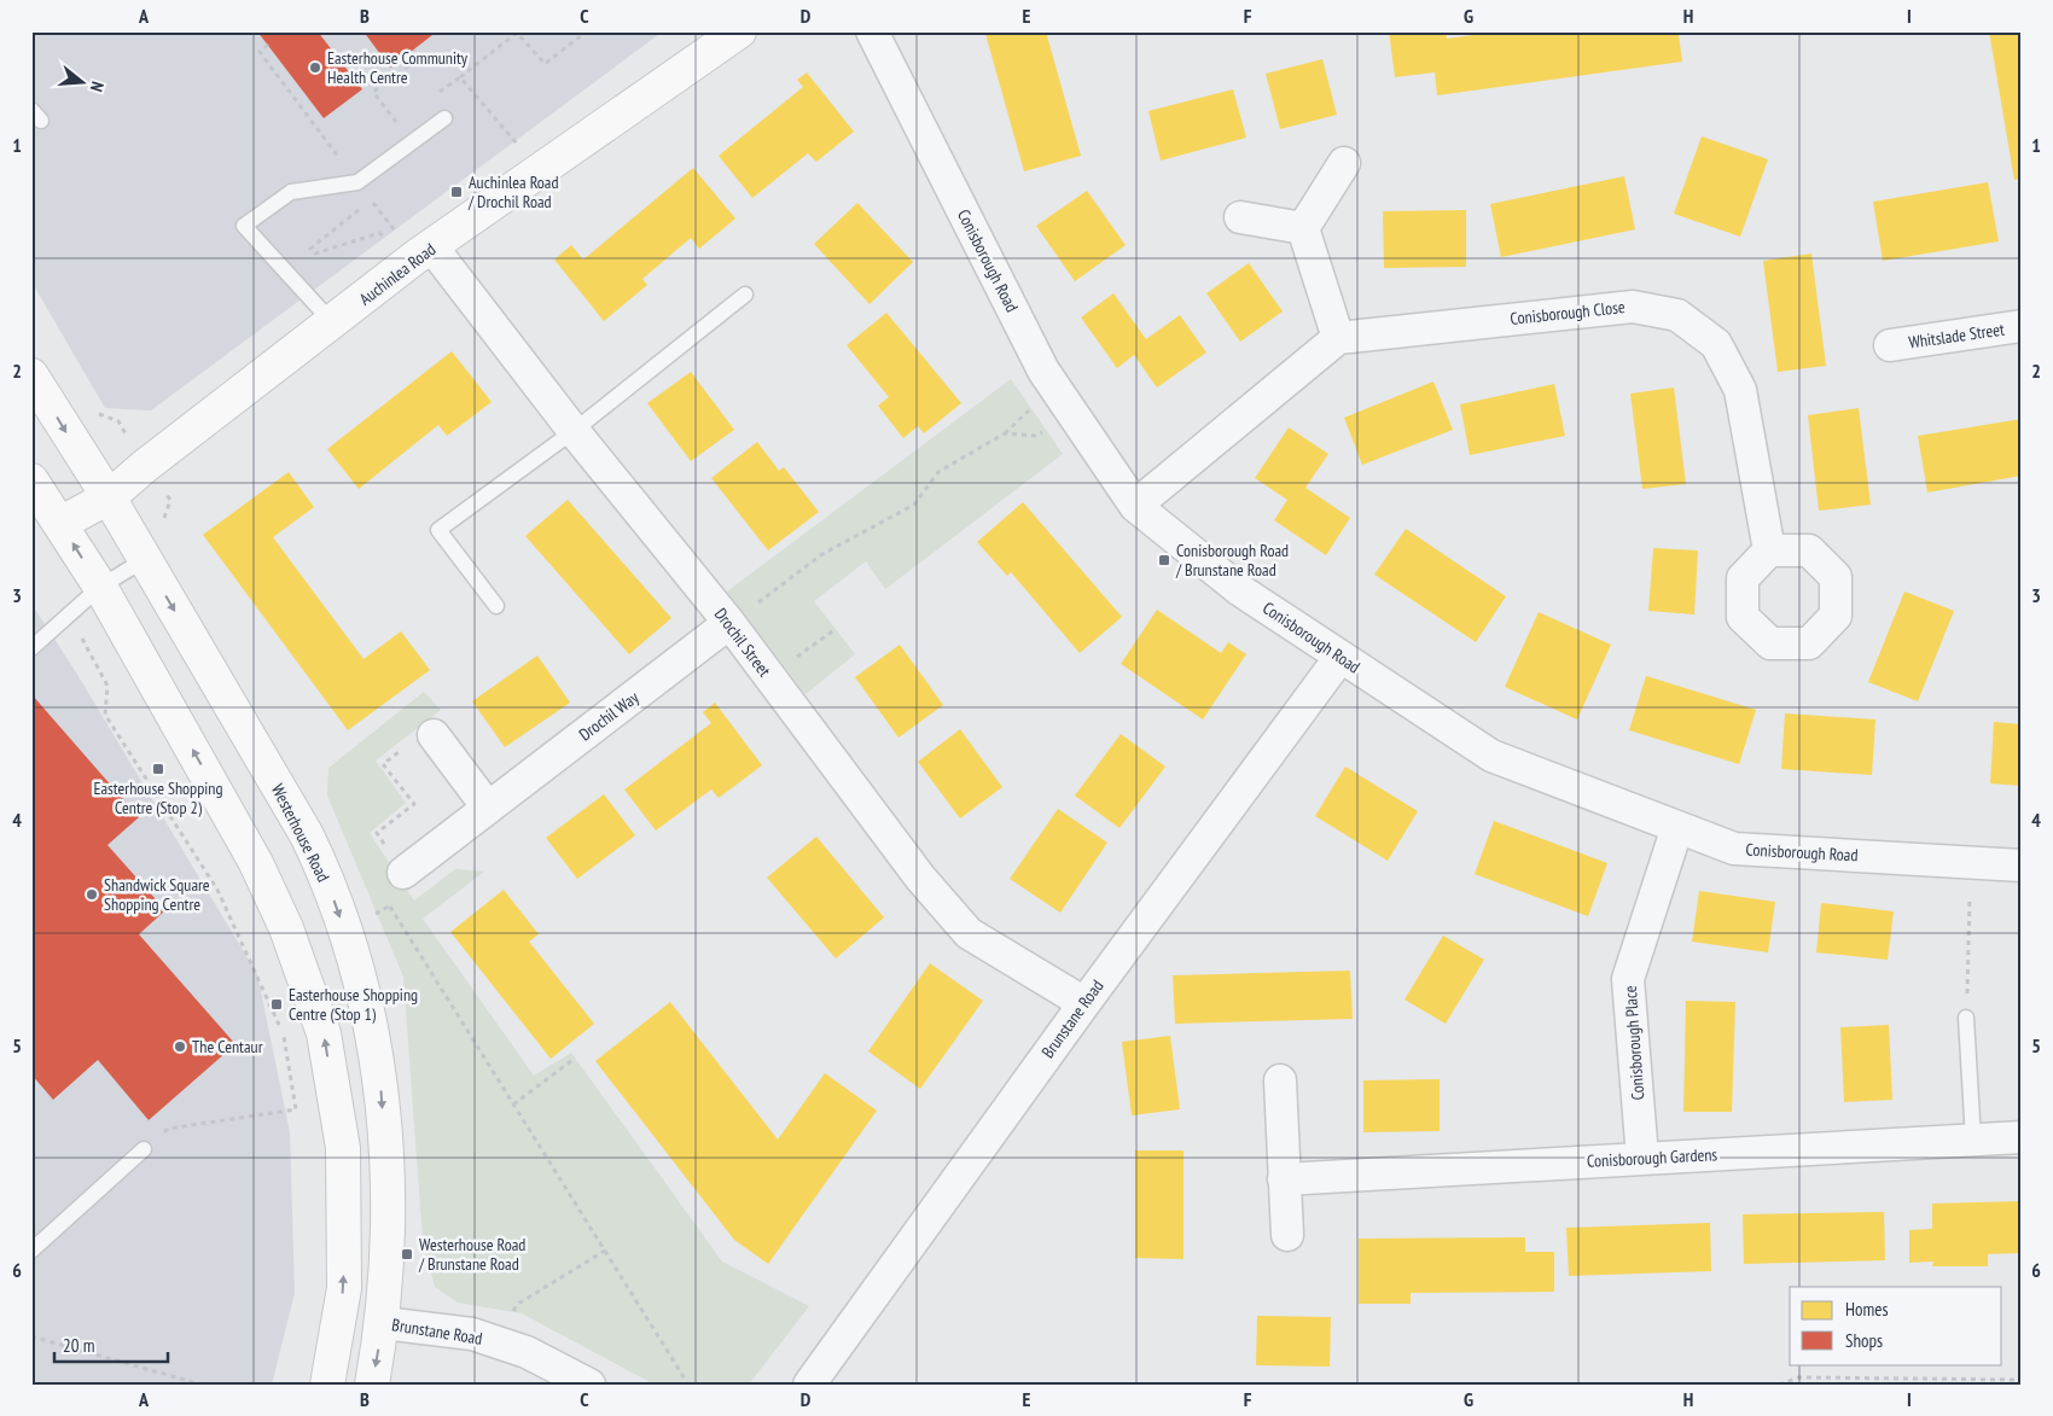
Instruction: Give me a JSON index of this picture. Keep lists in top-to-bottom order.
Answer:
{
  "streets": {
    "street": [
      "Conisborough Road",
      "Auchinlea Road",
      "Conisborough Close",
      "Whitslade Street",
      "Drochil Street",
      "Drochil Way",
      "Westerhouse Road",
      "Brunstane Road",
      "Conisborough Place",
      "Conisborough Gardens"
    ]
  },
  "crossings": [
    ["Conisborough Road", "Brunstane Road"],
    ["Conisborough Road", "Conisborough Place"],
    ["Auchinlea Road", "Drochil Street"],
    ["Auchinlea Road", "Westerhouse Road"],
    ["Drochil Street", "Drochil Way"],
    ["Drochil Street", "Brunstane Road"],
    ["Westerhouse Road", "Brunstane Road"],
    ["Conisborough Place", "Conisborough Gardens"]
  ],
  "places": {
    "other": ["Easterhouse Community Health Centre", "Shandwick Square Shopping Centre", "The Centaur"],
    "transit": [
      "Auchinlea Road / Drochil Road",
      "Conisborough Road / Brunstane Road",
      "Easterhouse Shopping Centre (Stop 2)",
      "Easterhouse Shopping Centre (Stop 1)",
      "Westerhouse Road / Brunstane Road"
    ]
  },
  "legend": ["Homes", "Shops"],
  "scale_bar": "20 m",
  "north": "right",
  "grid": {
    "columns": [
      "A",
      "B",
      "C",
      "D",
      "E",
      "F",
      "G",
      "H",
      "I"
    ],
    "rows": [
      "1",
      "2",
      "3",
      "4",
      "5",
      "6"
    ]
  }
}
